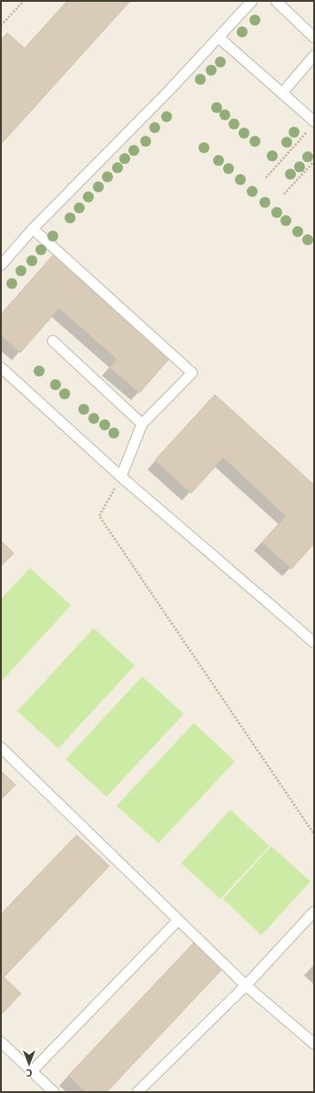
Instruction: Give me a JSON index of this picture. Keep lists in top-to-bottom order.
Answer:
{
  "north": "bottom"
}
